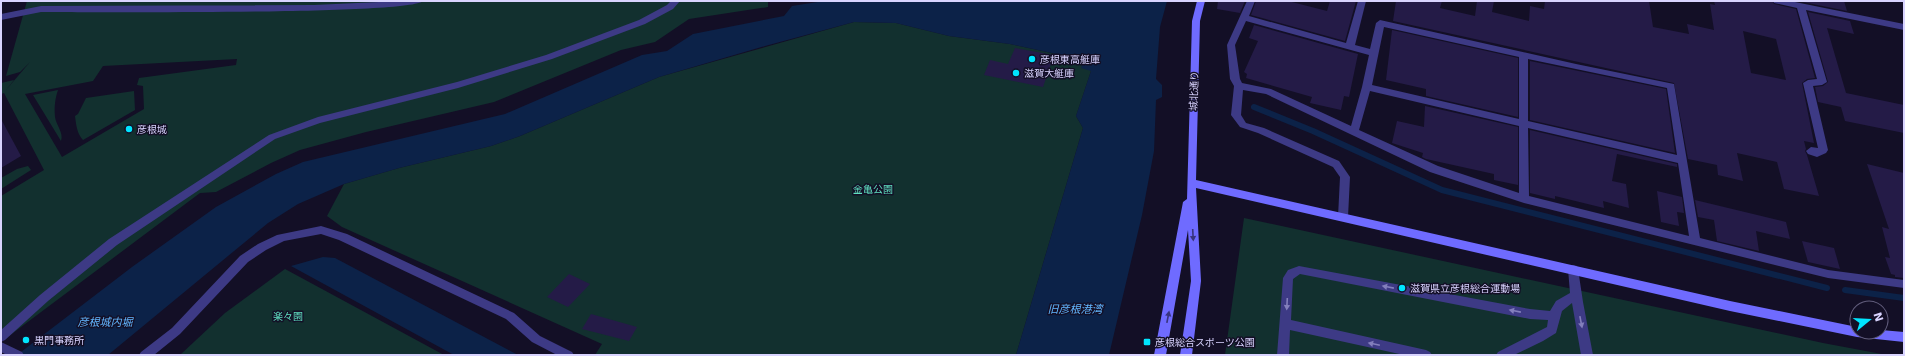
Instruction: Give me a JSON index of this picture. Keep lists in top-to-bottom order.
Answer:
{
  "streets": {
    "main road": ["城北通り"]
  },
  "water": ["旧彦根港湾", "彦根城内堀"],
  "parks": ["金亀公園", "楽々園"],
  "places": {
    "other": [
      "彦根東高艇庫",
      "滋賀大艇庫",
      "彦根城",
      "滋賀県立彦根総合運動場",
      "黒門事務所"
    ],
    "transit": ["彦根総合スポーツ公園"]
  },
  "north": "right"
}
